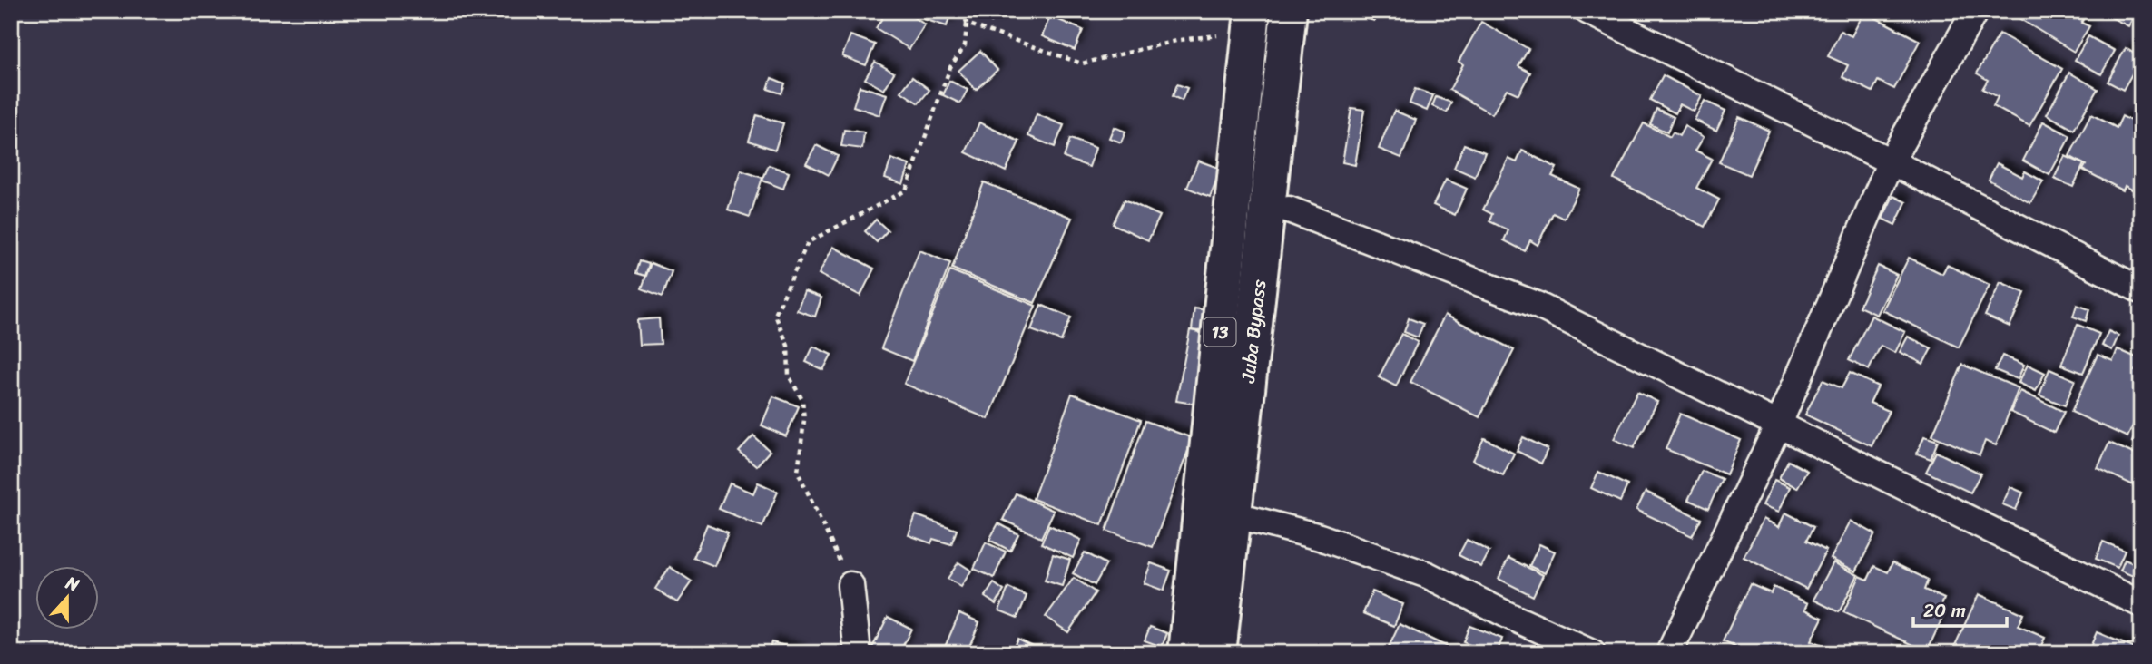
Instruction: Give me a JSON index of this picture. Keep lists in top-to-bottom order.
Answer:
{
  "streets": {
    "main road": ["13", "Juba Bypass"]
  },
  "scale_bar": "20 m",
  "north": "top"
}
